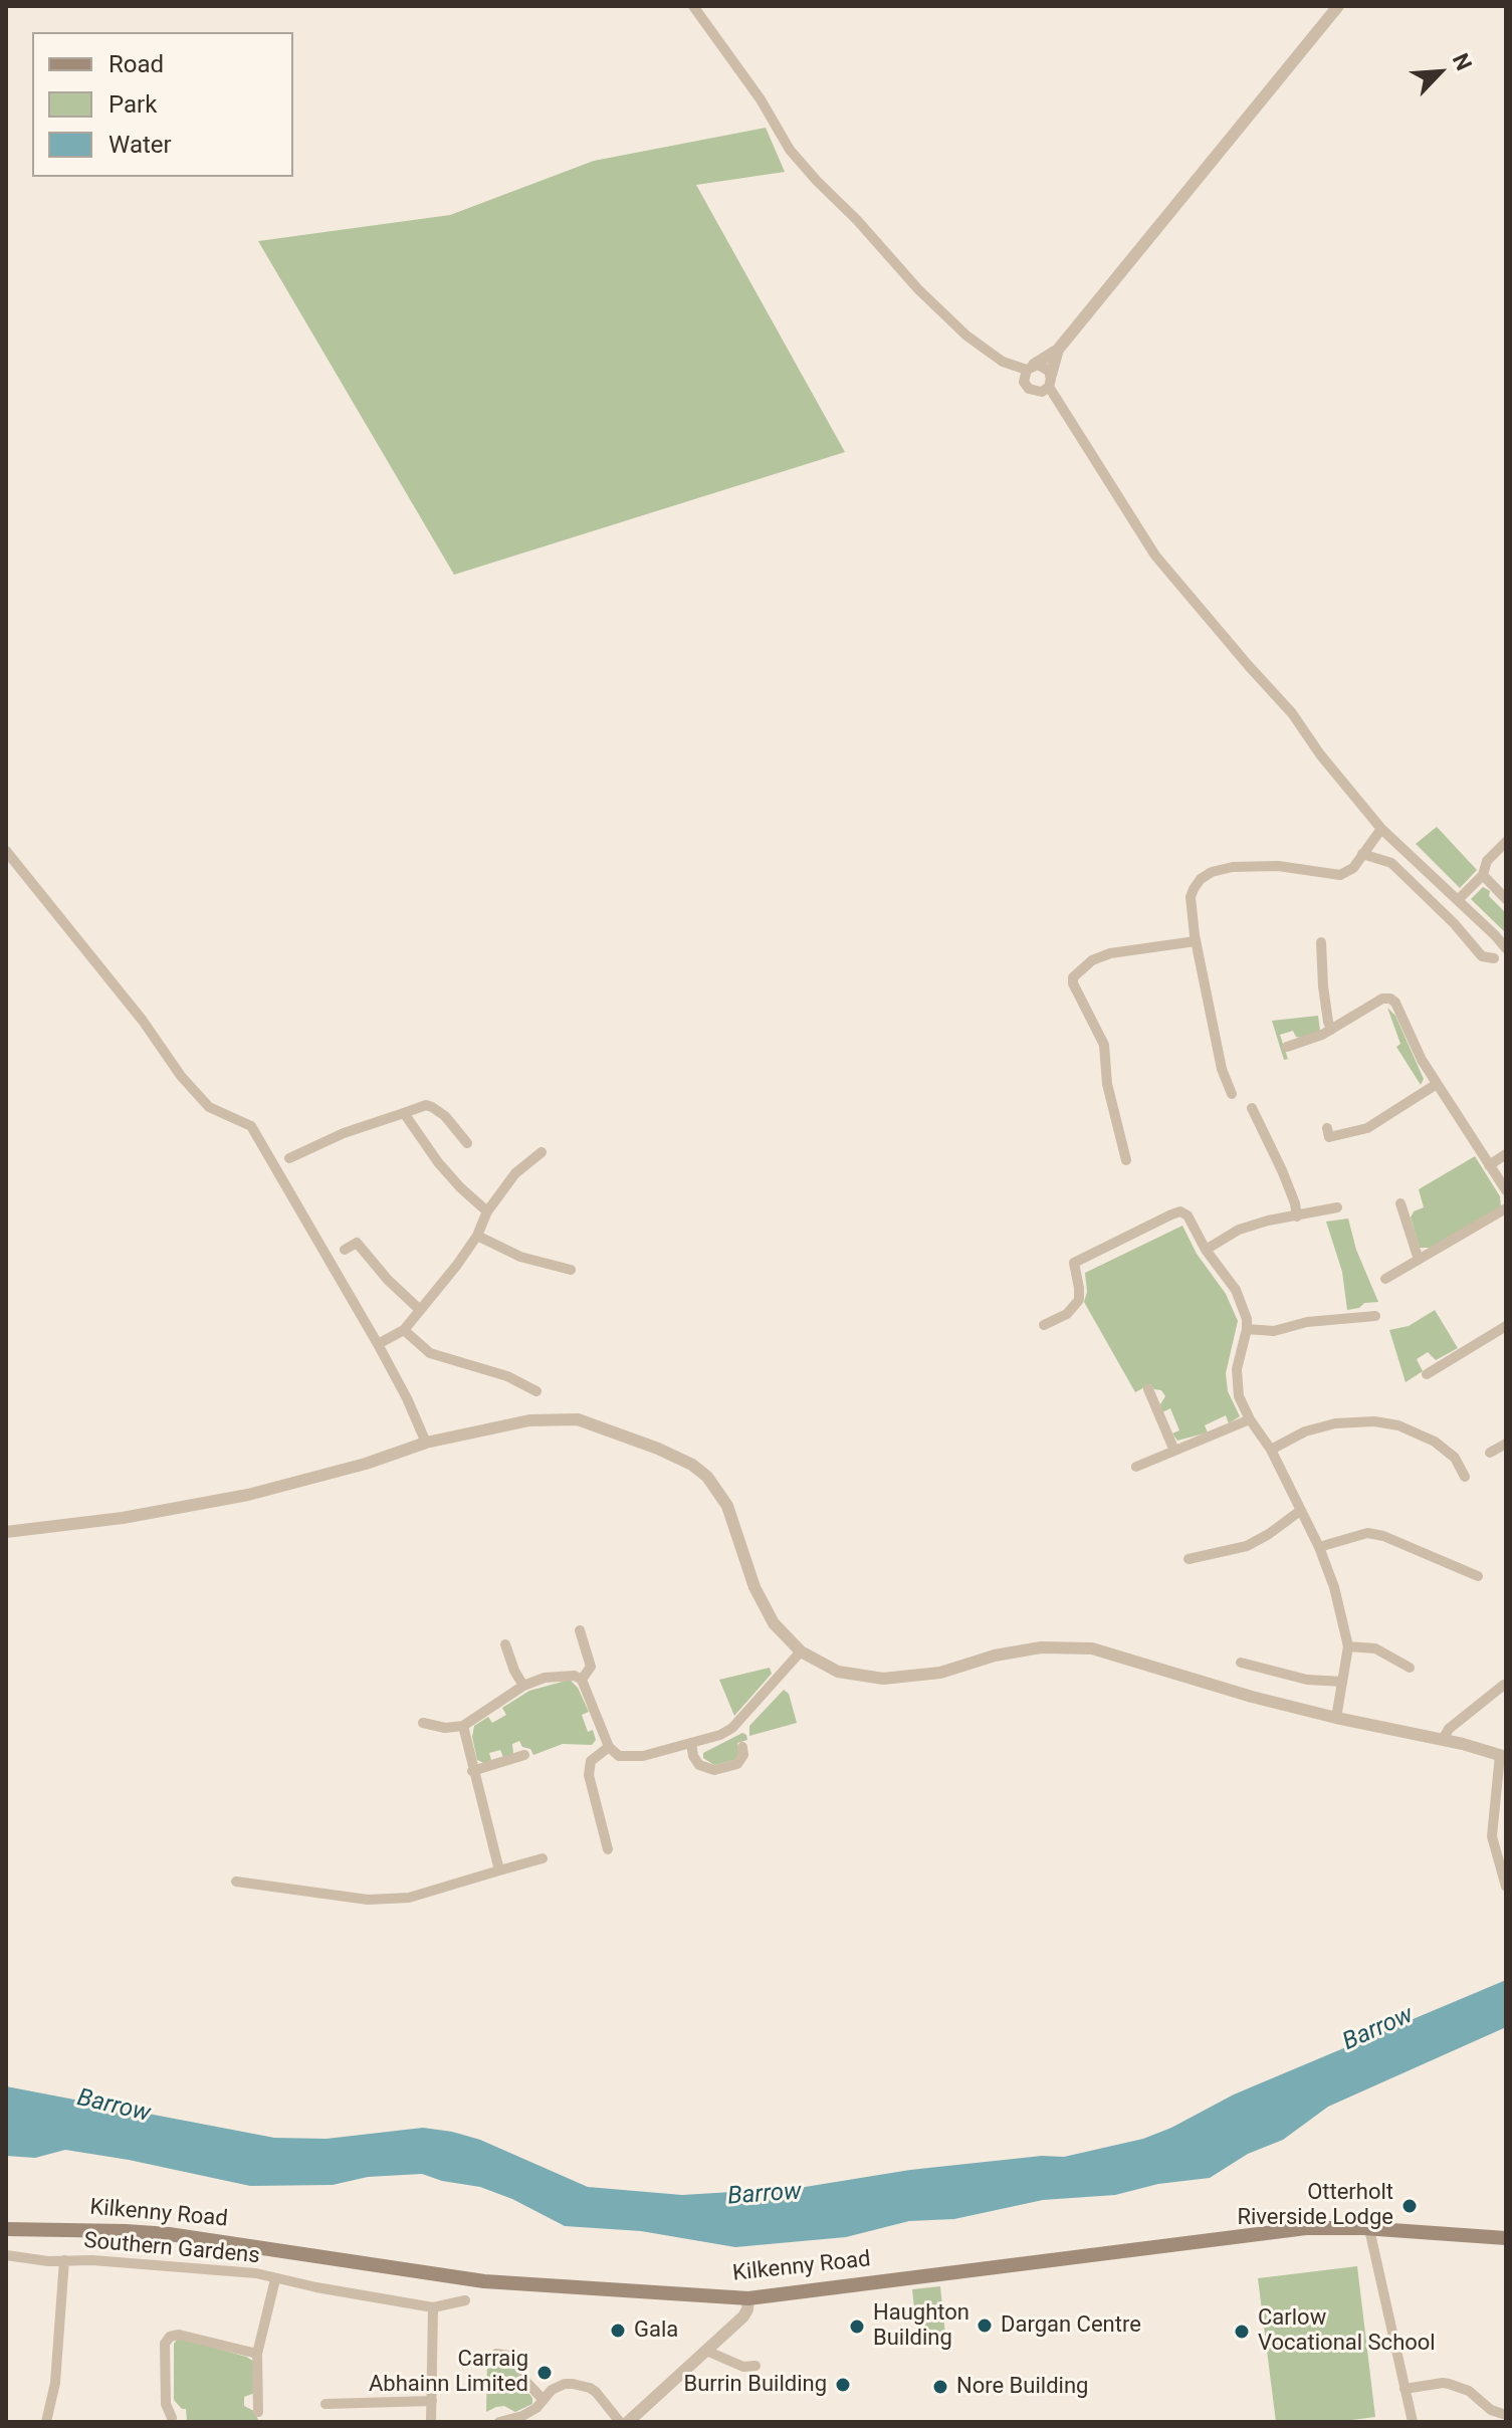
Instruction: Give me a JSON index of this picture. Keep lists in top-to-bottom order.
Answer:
{
  "streets": {
    "main road": ["Kilkenny Road"],
    "street": ["Southern Gardens"]
  },
  "water": ["Barrow"],
  "places": [
    "Otterholt Riverside Lodge",
    "Dargan Centre",
    "Haughton Building",
    "Gala",
    "Carlow Vocational School",
    "Carraig Abhainn Limited",
    "Burrin Building",
    "Nore Building"
  ],
  "legend": ["Road", "Park", "Water"],
  "north": "top right"
}
